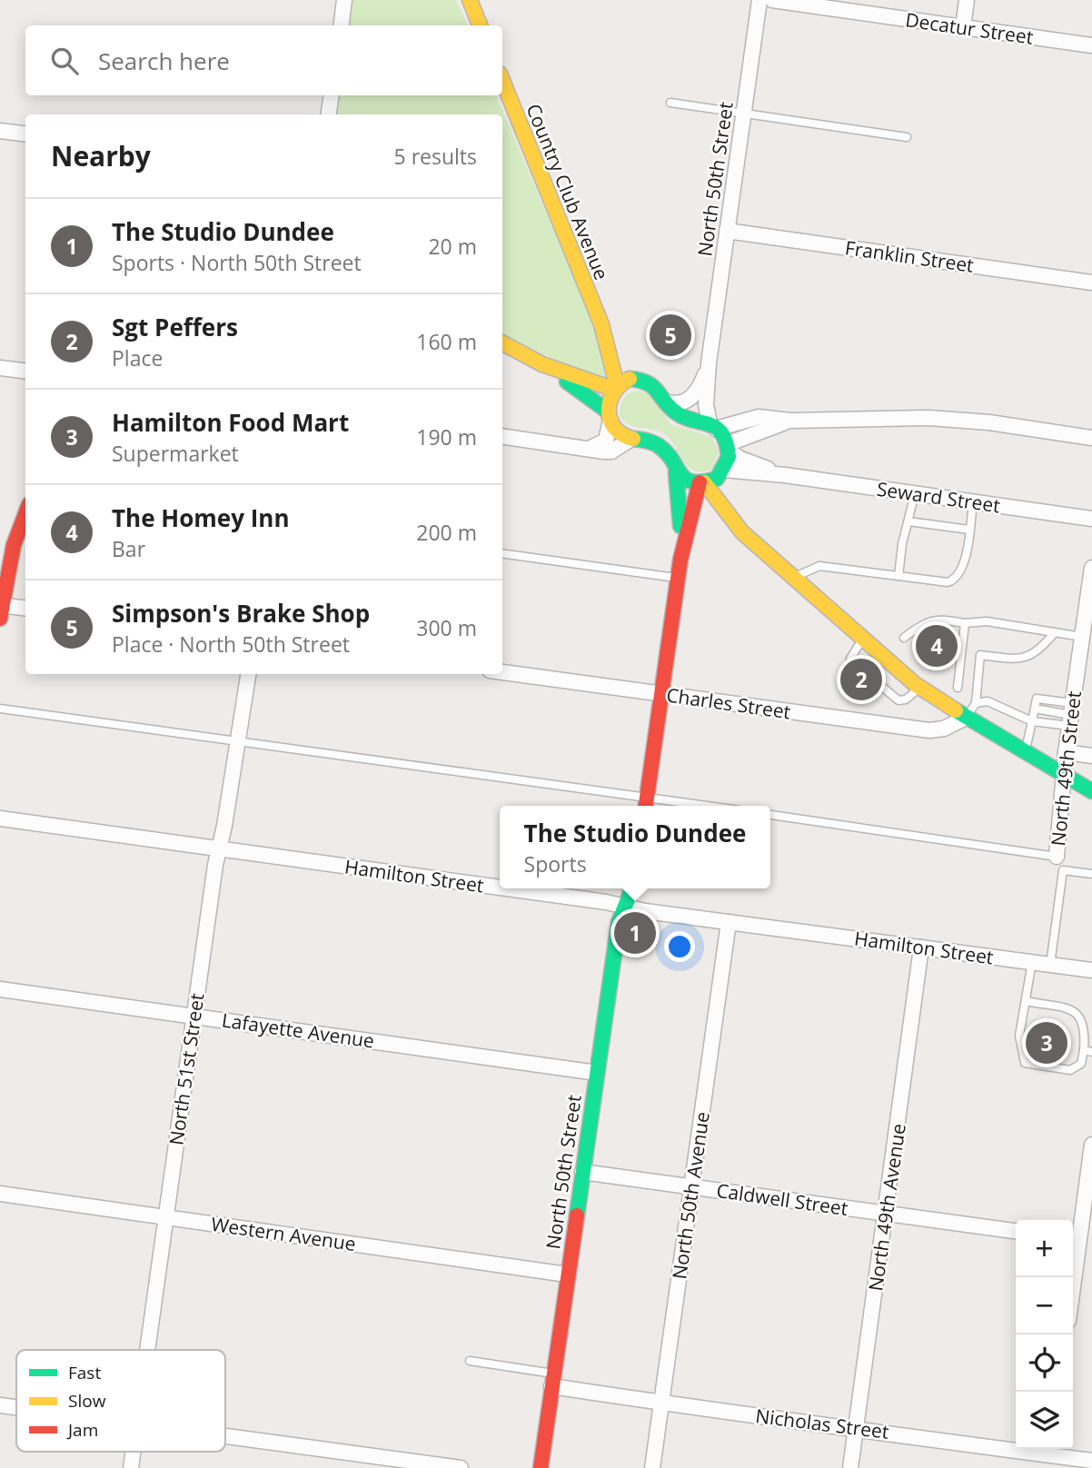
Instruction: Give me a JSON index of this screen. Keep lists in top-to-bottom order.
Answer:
{
  "streets": {
    "main road": ["North 50th Street", "Country Club Avenue"],
    "street": [
      "Decatur Street",
      "Franklin Street",
      "Seward Street",
      "Charles Street",
      "North 49th Street",
      "Hamilton Street",
      "Lafayette Avenue",
      "North 51st Street",
      "North 50th Avenue",
      "Caldwell Street",
      "North 49th Avenue",
      "Western Avenue",
      "Nicholas Street"
    ]
  },
  "crossings": [
    ["North 50th Street", "Country Club Avenue"],
    ["North 50th Street", "Franklin Street"],
    ["North 50th Street", "Hamilton Street"],
    ["North 50th Street", "Lafayette Avenue"],
    ["North 50th Street", "Caldwell Street"],
    ["North 50th Street", "Western Avenue"],
    ["North 50th Street", "Nicholas Street"],
    ["Hamilton Street", "North 51st Street"],
    ["Hamilton Street", "North 50th Avenue"],
    ["Hamilton Street", "North 49th Avenue"],
    ["Lafayette Avenue", "North 51st Street"],
    ["North 51st Street", "Western Avenue"],
    ["North 50th Avenue", "Caldwell Street"],
    ["North 50th Avenue", "Nicholas Street"],
    ["Caldwell Street", "North 49th Avenue"],
    ["North 49th Avenue", "Nicholas Street"]
  ],
  "legend": ["Fast", "Slow", "Jam"],
  "page": {
    "search": "Search here",
    "heading": ["Nearby", "5 results"],
    "list": [
      {
        "mark": "1",
        "name": "The Studio Dundee",
        "note": "Sports · North 50th Street",
        "value": "20 m"
      },
      {
        "mark": "2",
        "name": "Sgt Peffers",
        "note": "Place",
        "value": "160 m"
      },
      {
        "mark": "3",
        "name": "Hamilton Food Mart",
        "note": "Supermarket",
        "value": "190 m"
      },
      {
        "mark": "4",
        "name": "The Homey Inn",
        "note": "Bar",
        "value": "200 m"
      },
      {
        "mark": "5",
        "name": "Simpson's Brake Shop",
        "note": "Place · North 50th Street",
        "value": "300 m"
      }
    ],
    "pins": [
      "5",
      "4",
      "2",
      "1",
      "3"
    ],
    "popup": ["The Studio Dundee", "Sports"],
    "map_buttons": ["+", "−"]
  }
}
